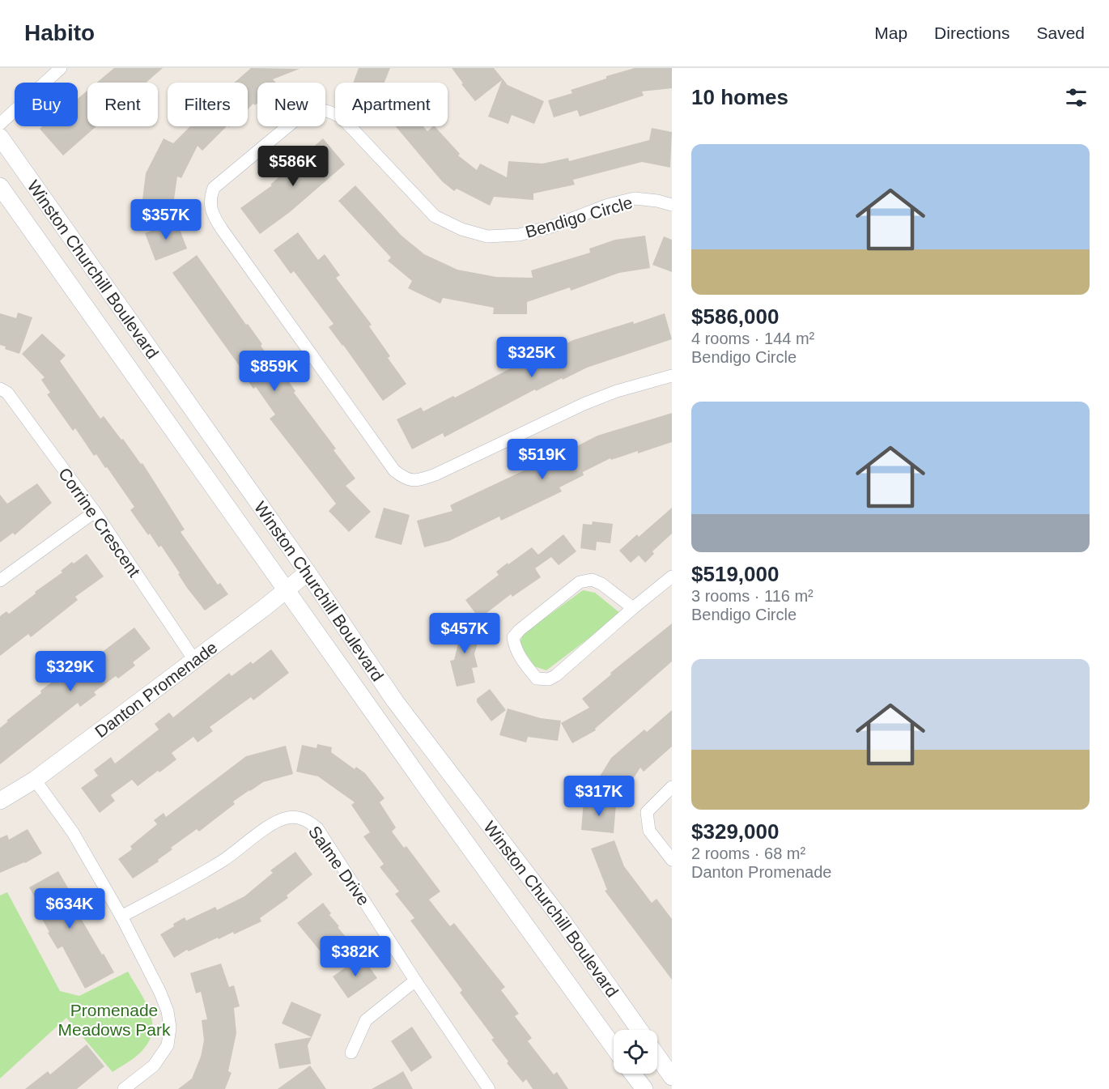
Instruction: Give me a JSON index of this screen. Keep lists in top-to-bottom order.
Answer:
{
  "streets": {
    "main road": ["Winston Churchill Boulevard", "Danton Promenade"],
    "street": ["Bendigo Circle", "Corrine Crescent", "Salme Drive"]
  },
  "crossings": [
    ["Winston Churchill Boulevard", "Danton Promenade"],
    ["Corrine Crescent", "Danton Promenade"]
  ],
  "parks": ["Promenade Meadows Park"],
  "page": {
    "header": "Habito",
    "nav": ["Map", "Directions", "Saved"],
    "heading": "10 homes",
    "chip": [
      "Buy",
      "Rent",
      "Filters",
      "New",
      "Apartment"
    ],
    "list": [
      {
        "name": "$586,000",
        "note": "4 rooms · 144 m² · Bendigo Circle"
      },
      {
        "name": "$519,000",
        "note": "3 rooms · 116 m² · Bendigo Circle"
      },
      {
        "name": "$329,000",
        "note": "2 rooms · 68 m² · Danton Promenade"
      }
    ],
    "price": [
      "$586K",
      "$357K",
      "$325K",
      "$859K",
      "$519K",
      "$457K",
      "$329K",
      "$317K",
      "$634K",
      "$382K"
    ]
  }
}
